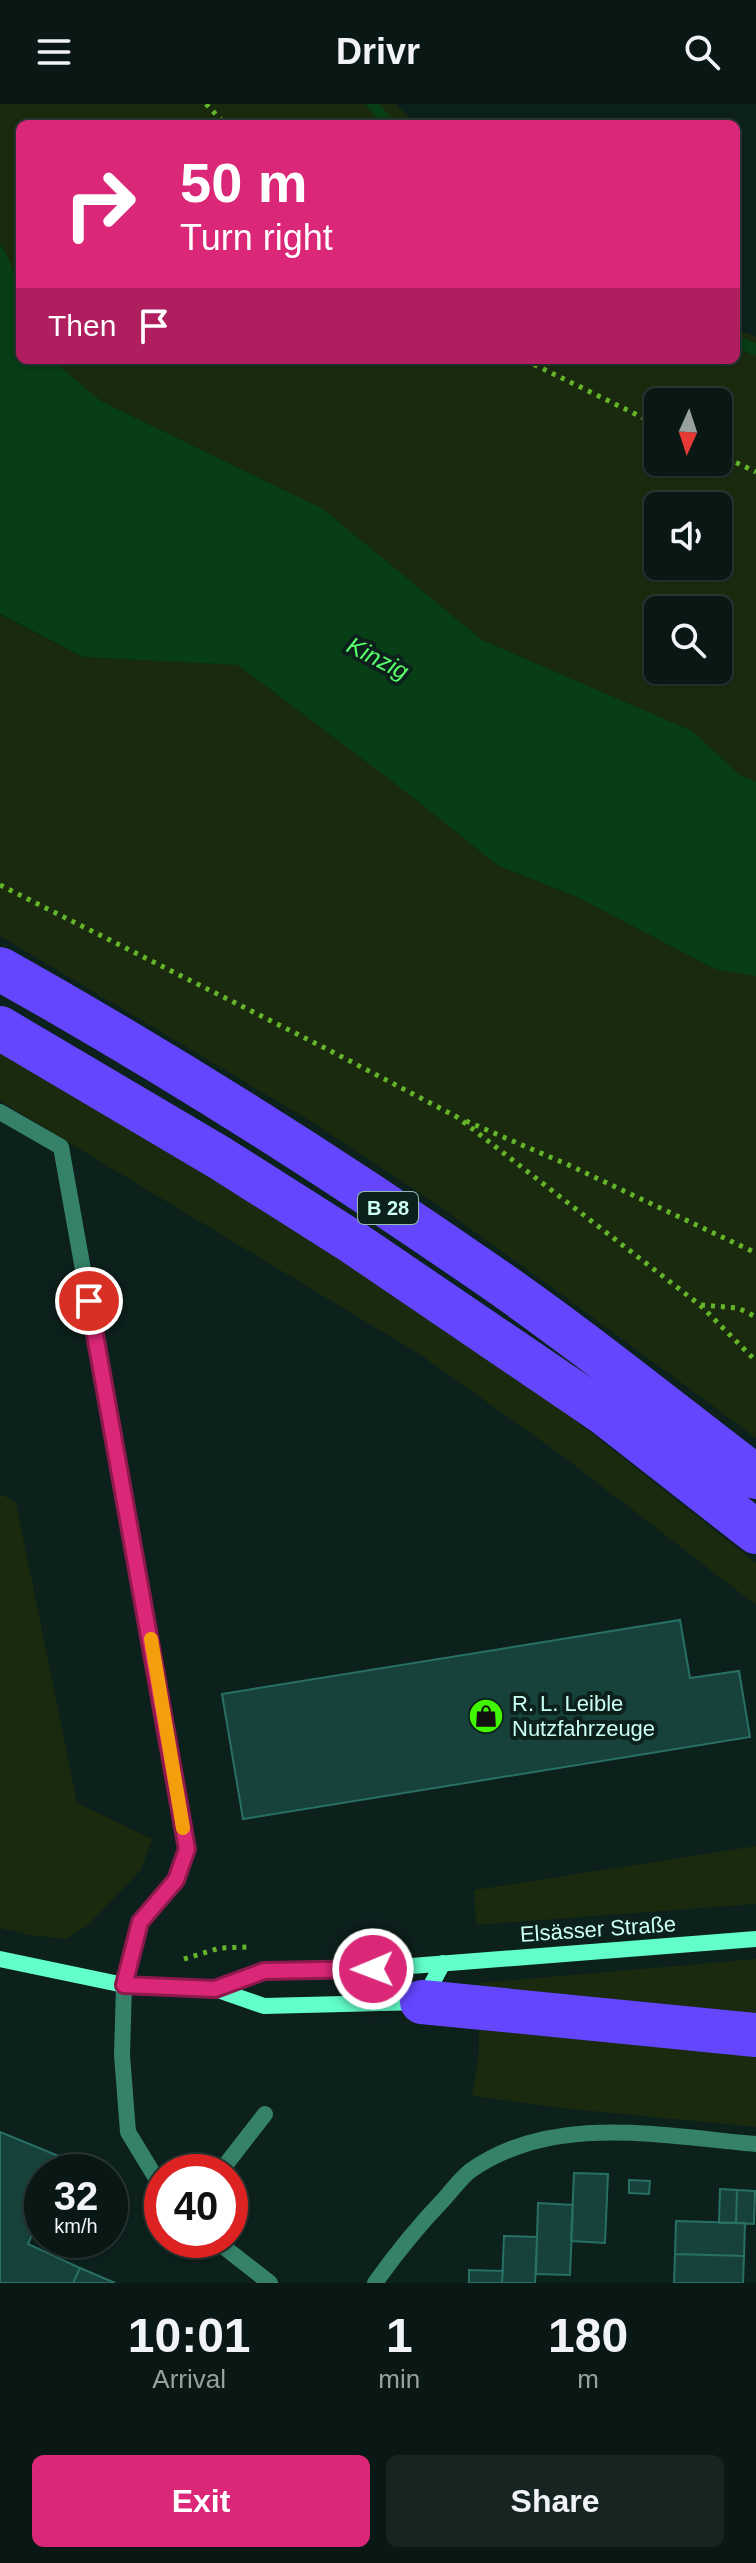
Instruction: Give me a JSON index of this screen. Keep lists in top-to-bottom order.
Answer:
{
  "streets": {
    "highway": ["B 28"],
    "street": ["Elsässer Straße"]
  },
  "water": ["Kinzig"],
  "places": {
    "shop": ["R. L. Leible Nutzfahrzeuge"]
  },
  "north": "bottom",
  "page": {
    "header": "Drivr",
    "turn": ["50 m", "Turn right"],
    "then": "Then",
    "speed": "32 km/h",
    "limit": "40",
    "eta": [
      "10:01",
      "Arrival",
      "1",
      "min",
      "180",
      "m"
    ],
    "buttons": ["Exit", "Share"]
  }
}
